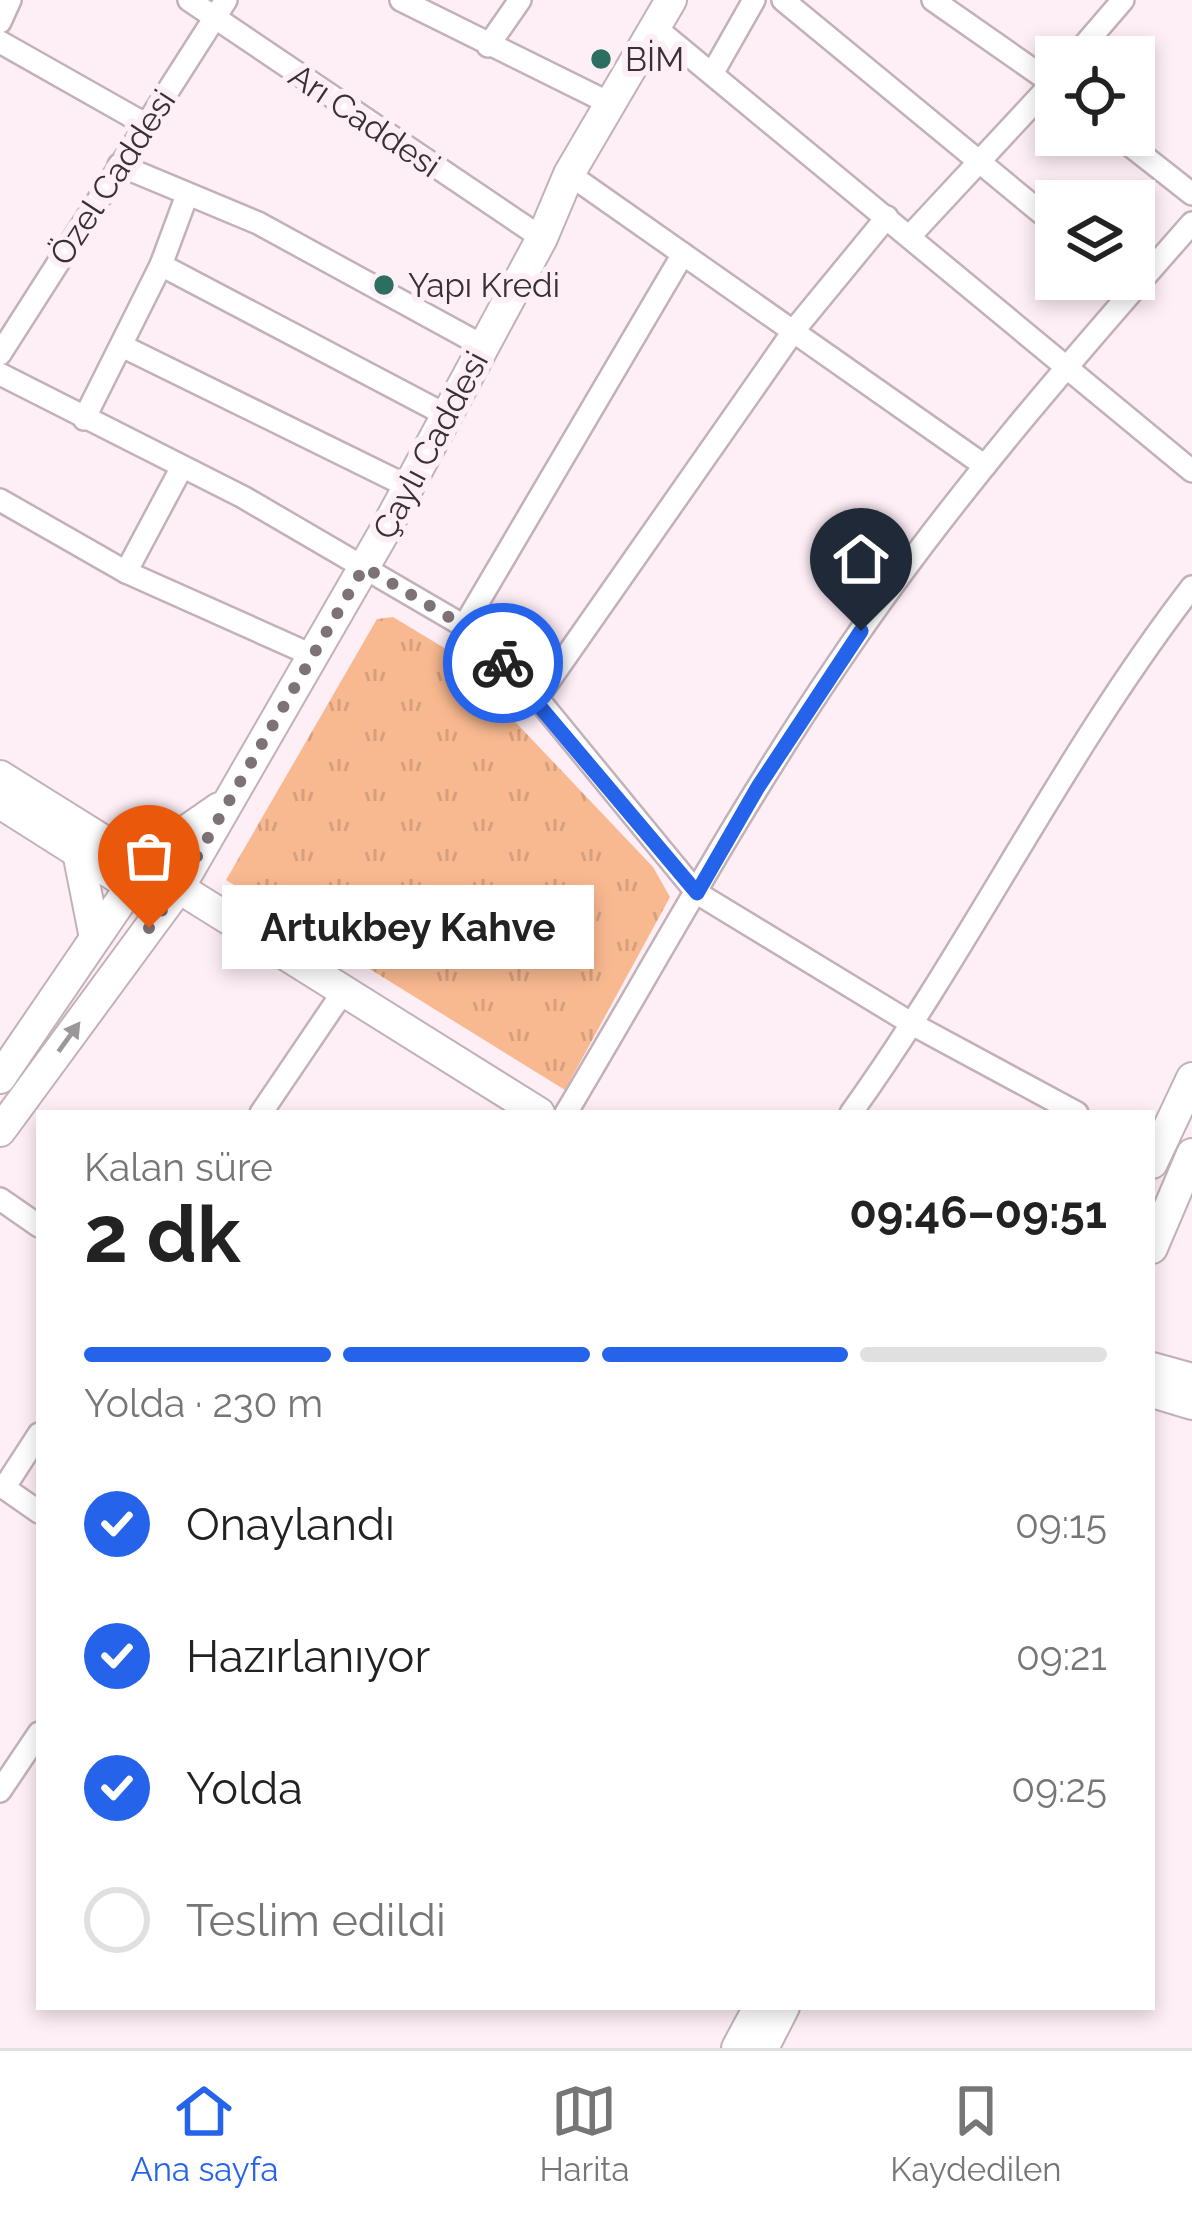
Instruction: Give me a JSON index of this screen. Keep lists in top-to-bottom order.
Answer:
{
  "streets": {
    "street": ["Arı Caddesi", "Özel Caddesi", "Çaylı Caddesi"]
  },
  "crossings": [
    ["Arı Caddesi", "Özel Caddesi"],
    ["Arı Caddesi", "Çaylı Caddesi"]
  ],
  "places": ["BİM", "Yapı Kredi", "Artukbey Kahve"],
  "page": {
    "bubble": "Artukbey Kahve",
    "heading": ["2 dk", "Kalan süre", "09:46–09:51"],
    "bar": "Yolda · 230 m",
    "list": [
      ["Onaylandı", "09:15"],
      ["Hazırlanıyor", "09:21"],
      ["Yolda", "09:25"],
      "Teslim edildi"
    ],
    "tabs": ["Ana sayfa", "Harita", "Kaydedilen"]
  }
}
